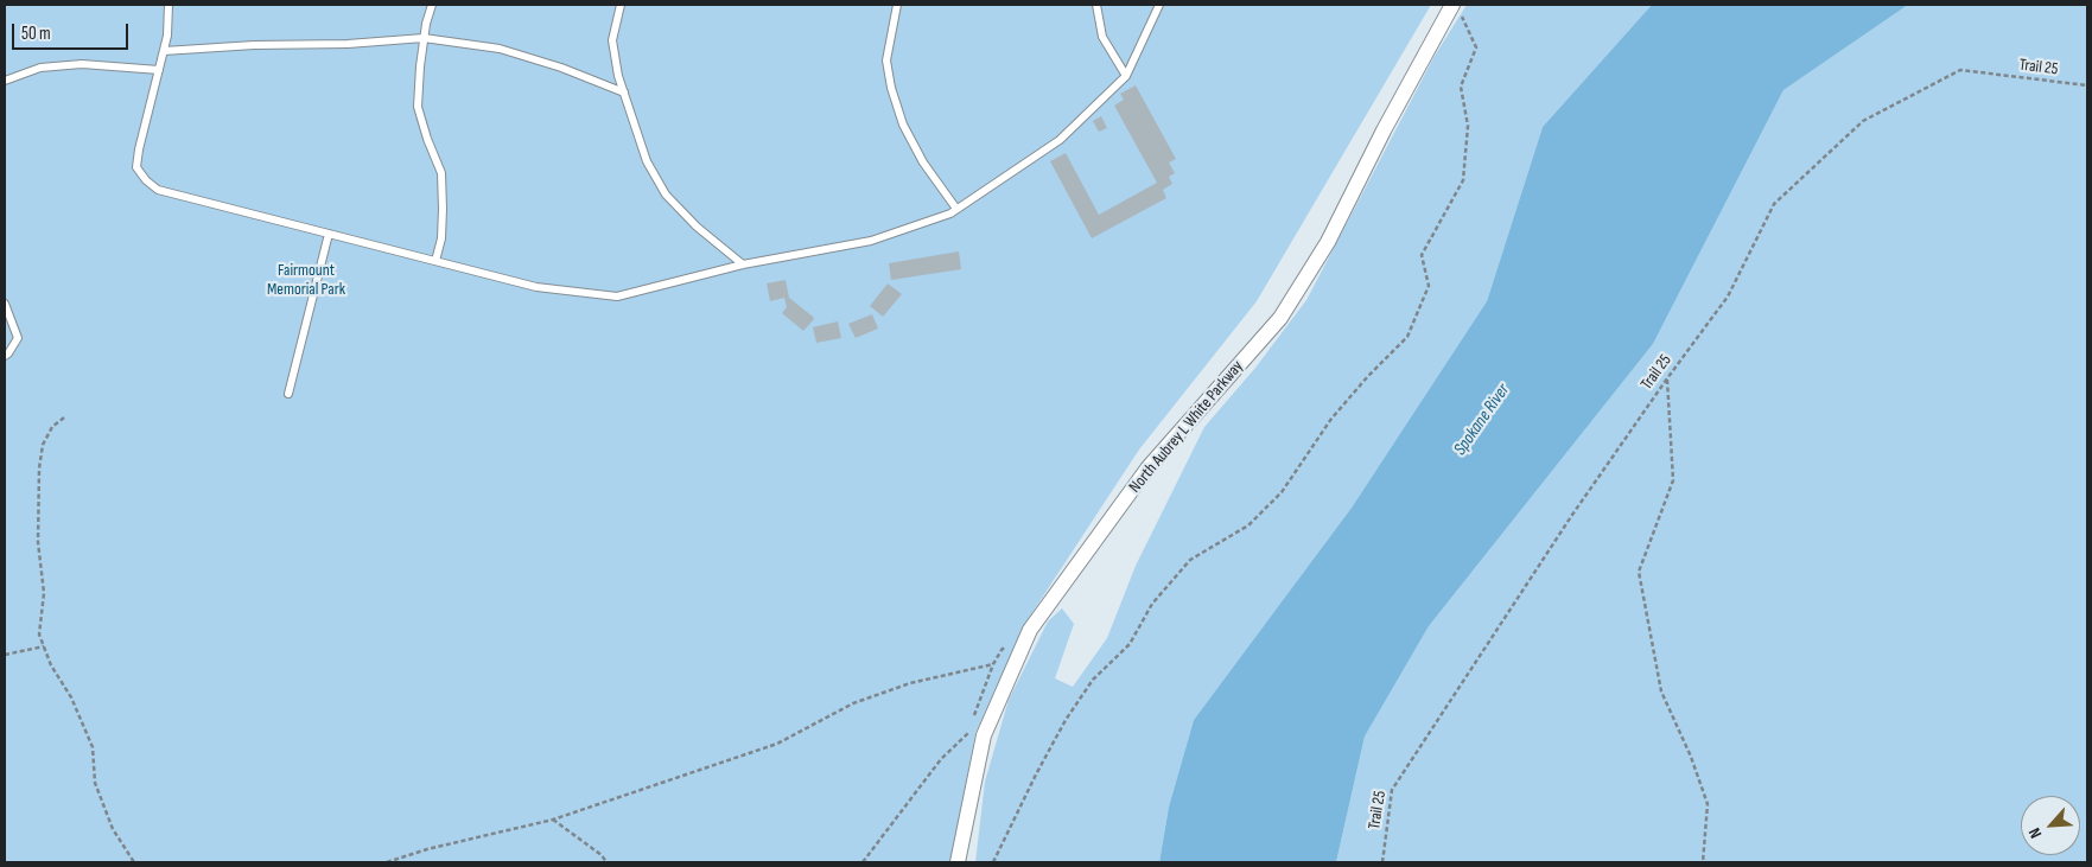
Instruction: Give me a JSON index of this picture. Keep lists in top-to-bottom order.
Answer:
{
  "streets": {
    "street": ["North Aubrey L White Parkway"],
    "path": ["Trail 25"]
  },
  "water": ["Spokane River"],
  "parks": ["Fairmount Memorial Park"],
  "scale_bar": "50 m",
  "north": "bottom left"
}
